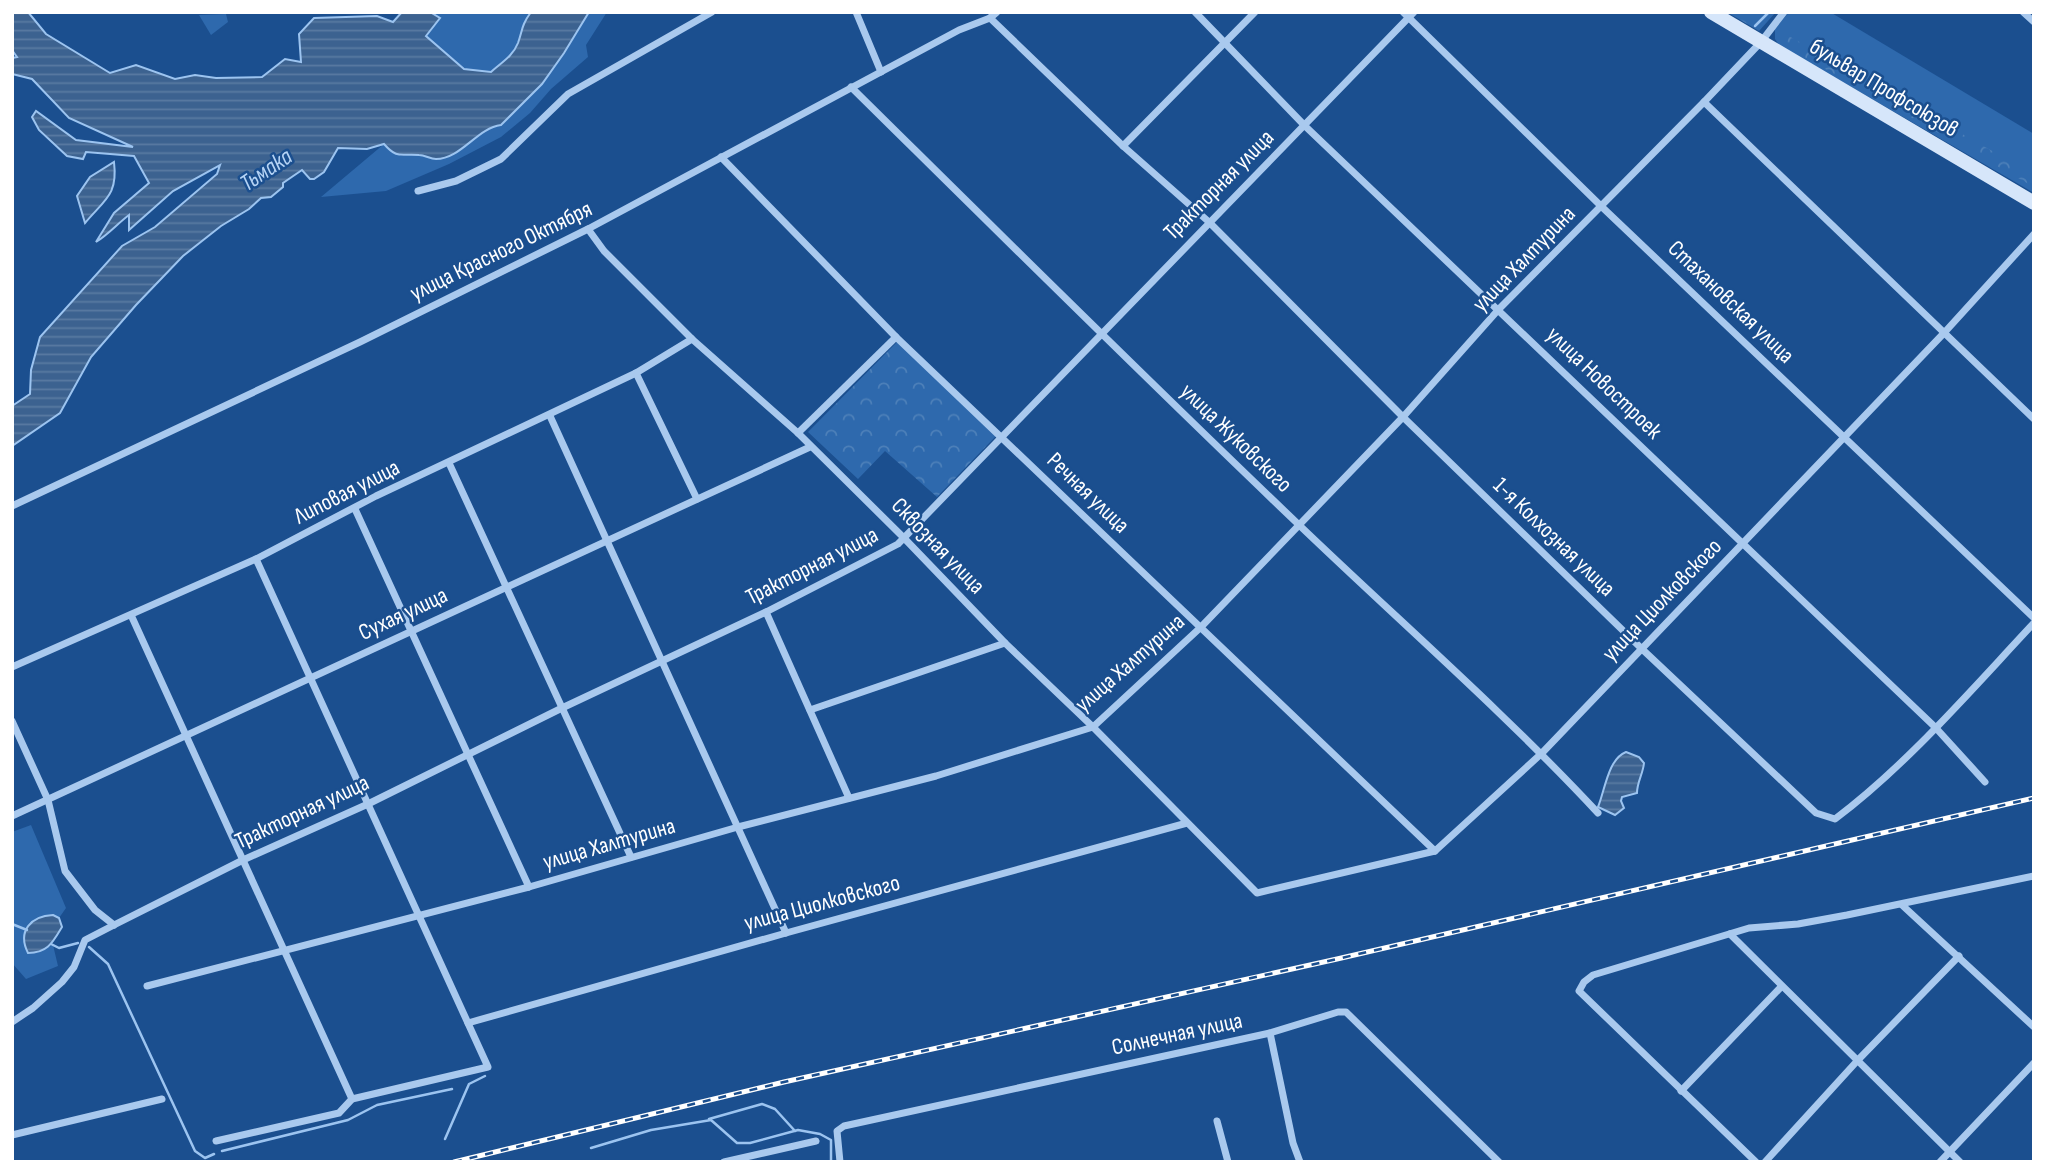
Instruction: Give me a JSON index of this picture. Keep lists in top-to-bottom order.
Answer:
{
  "streets": {
    "main road": ["бульвар Профсоюзов"],
    "street": [
      "Тракторная улица",
      "улица Красного Октября",
      "улица Халтурина",
      "Стахановская улица",
      "улица Новостроек",
      "улица Жуковского",
      "Липовая улица",
      "Речная улица",
      "1-я Колхозная улица",
      "Сквозная улица",
      "улица Циолковского",
      "Сухая улица",
      "Солнечная улица"
    ]
  },
  "crossings": [
    ["бульвар Профсоюзов", "улица Халтурина"],
    ["Тракторная улица", "Стахановская улица"],
    ["Тракторная улица", "улица Новостроек"],
    ["Тракторная улица", "улица Жуковского"],
    ["Тракторная улица", "Речная улица"],
    ["Тракторная улица", "1-я Колхозная улица"],
    ["Тракторная улица", "Сквозная улица"],
    ["улица Красного Октября", "улица Жуковского"],
    ["улица Красного Октября", "Речная улица"],
    ["улица Красного Октября", "1-я Колхозная улица"],
    ["улица Красного Октября", "Сквозная улица"],
    ["улица Халтурина", "Стахановская улица"],
    ["улица Халтурина", "улица Новостроек"],
    ["улица Халтурина", "улица Жуковского"],
    ["улица Халтурина", "Речная улица"],
    ["улица Халтурина", "1-я Колхозная улица"],
    ["улица Халтурина", "Сквозная улица"],
    ["Стахановская улица", "улица Циолковского"],
    ["улица Новостроек", "1-я Колхозная улица"],
    ["улица Новостроек", "улица Циолковского"],
    ["улица Жуковского", "улица Циолковского"],
    ["Липовая улица", "Сквозная улица"],
    ["Речная улица", "улица Циолковского"],
    ["1-я Колхозная улица", "улица Циолковского"],
    ["Сквозная улица", "улица Циолковского"],
    ["Сквозная улица", "Сухая улица"]
  ],
  "water": ["Тьмака"]
}
